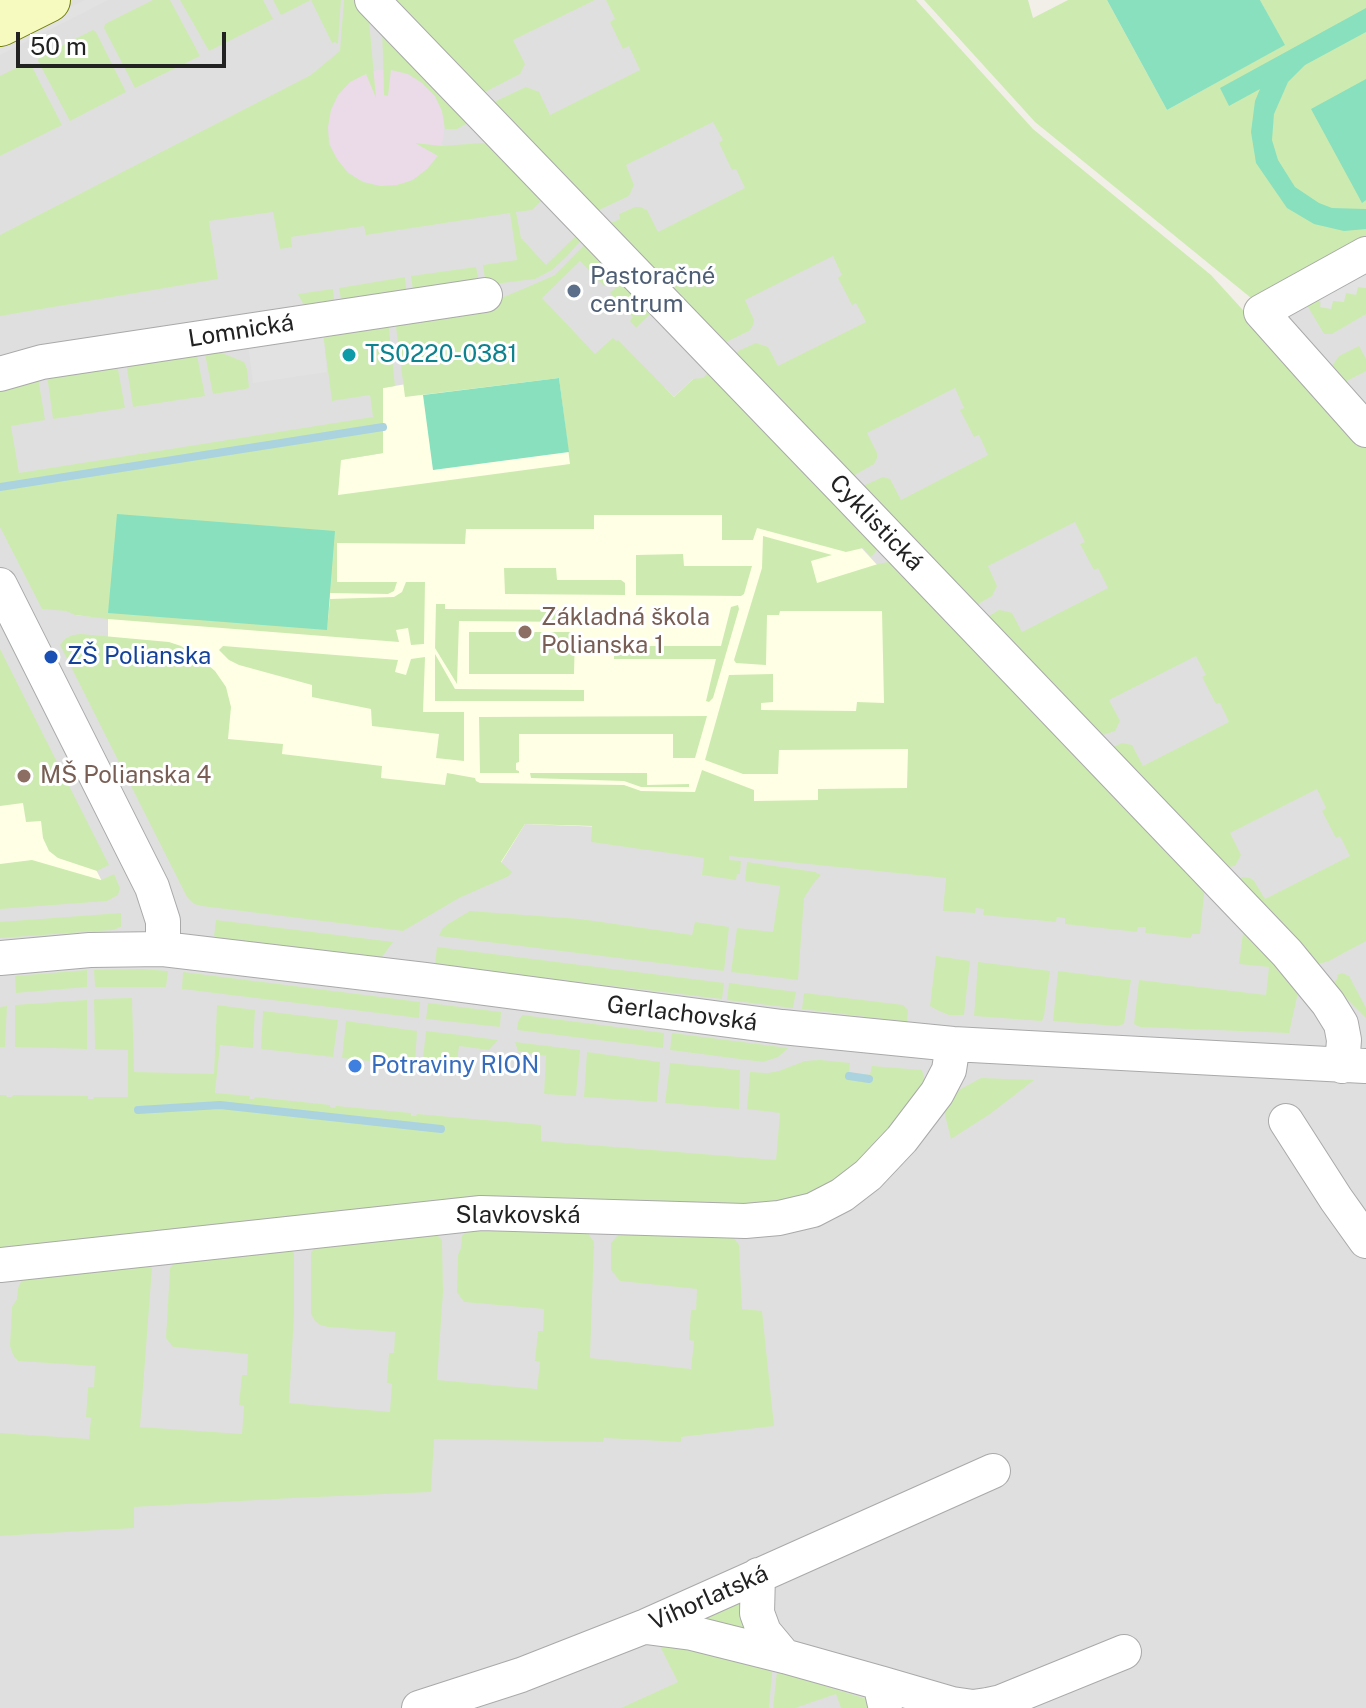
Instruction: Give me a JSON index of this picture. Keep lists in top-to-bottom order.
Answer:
{
  "streets": {
    "street": [
      "Lomnická",
      "Cyklistická",
      "Gerlachovská",
      "Slavkovská",
      "Vihorlatská"
    ]
  },
  "crossings": [
    ["Cyklistická", "Gerlachovská"],
    ["Gerlachovská", "Slavkovská"]
  ],
  "places": [
    "Pastoračné centrum",
    "TS0220-0381",
    "Základná škola Polianska 1",
    "ZŠ Polianska",
    "MŠ Polianska 4",
    "Potraviny RION"
  ],
  "scale_bar": "50 m"
}
